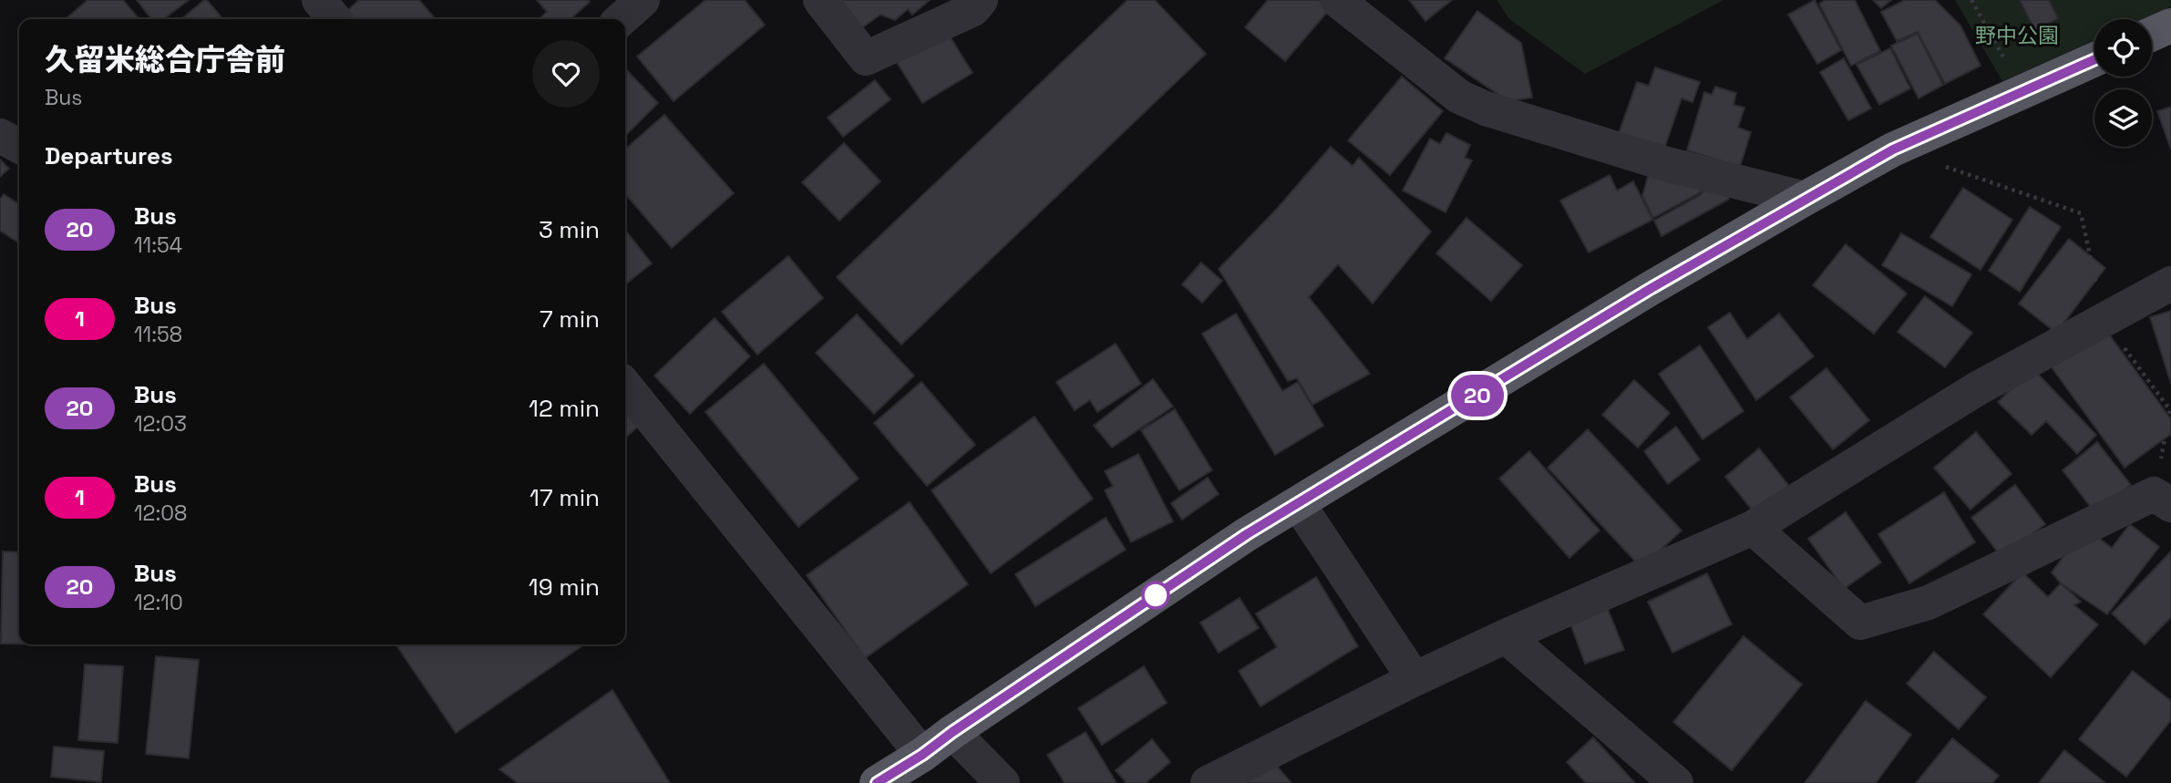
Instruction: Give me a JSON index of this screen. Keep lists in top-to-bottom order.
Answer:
{
  "parks": ["野中公園"],
  "lines": ["bus line 20"],
  "page": {
    "on_map": "20",
    "heading": [
      ["久留米総合庁舎前", "Bus"],
      "Departures"
    ],
    "list": [
      {
        "mark": "20",
        "name": "Bus",
        "note": "11:54",
        "value": "3 min"
      },
      {
        "mark": "1",
        "name": "Bus",
        "note": "11:58",
        "value": "7 min"
      },
      {
        "mark": "20",
        "name": "Bus",
        "note": "12:03",
        "value": "12 min"
      },
      {
        "mark": "1",
        "name": "Bus",
        "note": "12:08",
        "value": "17 min"
      },
      {
        "mark": "20",
        "name": "Bus",
        "note": "12:10",
        "value": "19 min"
      }
    ]
  }
}
